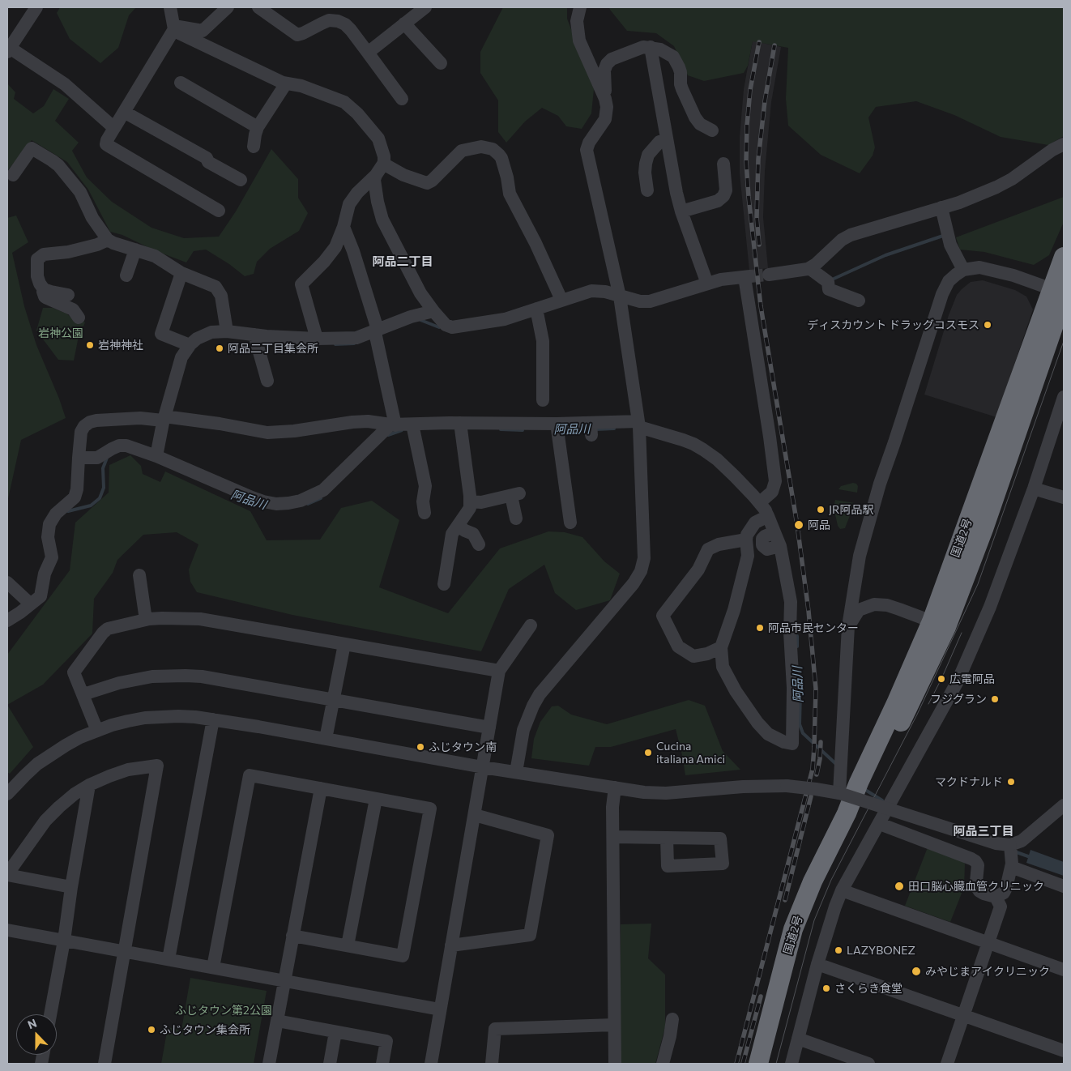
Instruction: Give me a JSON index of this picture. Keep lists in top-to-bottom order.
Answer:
{
  "streets": {
    "highway": ["国道2号"]
  },
  "districts": ["阿品二丁目", "阿品三丁目"],
  "water": ["阿品川"],
  "parks": ["岩神公園", "ふじタウン第2公園"],
  "places": [
    "ディスカウント ドラッグコスモス",
    "岩神神社",
    "阿品二丁目集会所",
    "JR阿品駅",
    "阿品",
    "阿品市民センター",
    "広電阿品",
    "フジグラン",
    "ふじタウン南",
    "Cucina italiana Amici",
    "マクドナルド",
    "田口脳心臓血管クリニック",
    "LAZYBONEZ",
    "みやじまアイクリニック",
    "さくらき食堂",
    "ふじタウン集会所"
  ],
  "north": "top"
}
